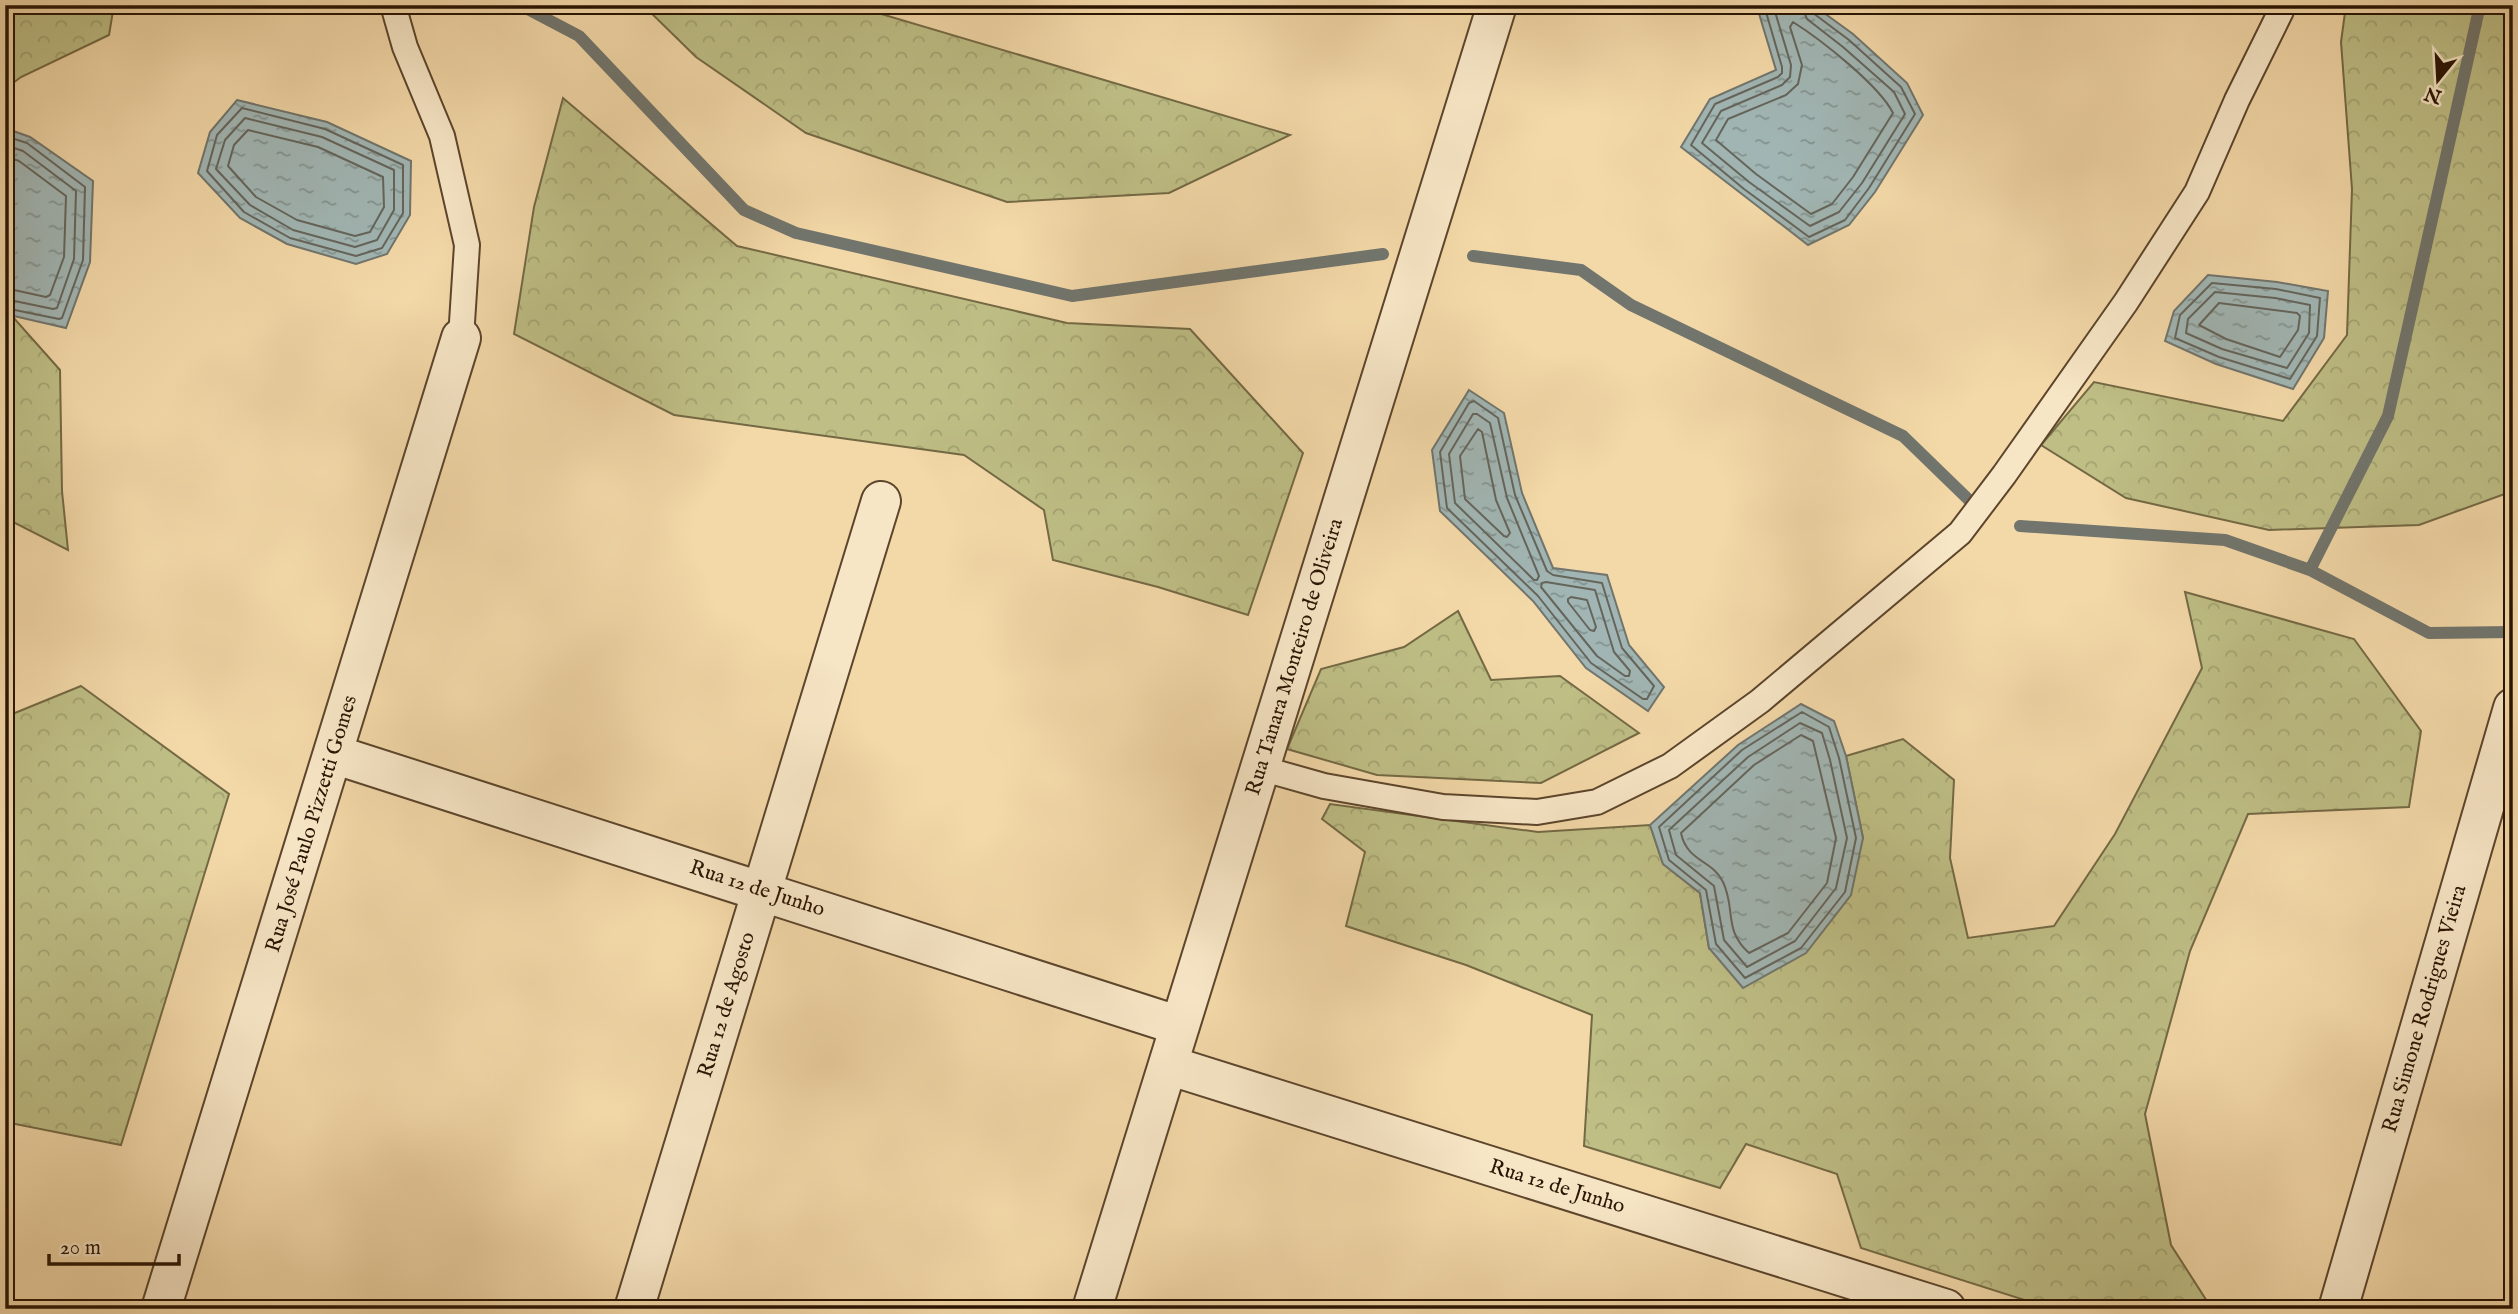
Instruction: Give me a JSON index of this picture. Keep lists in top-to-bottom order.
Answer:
{
  "streets": {
    "street": [
      "Rua Tanara Monteiro de Oliveira",
      "Rua José Paulo Pizzetti Gomes",
      "Rua 12 de Junho",
      "Rua 12 de Agosto",
      "Rua Simone Rodrigues Vieira"
    ]
  },
  "crossings": [
    ["Rua Tanara Monteiro de Oliveira", "Rua 12 de Junho"],
    ["Rua José Paulo Pizzetti Gomes", "Rua 12 de Junho"],
    ["Rua 12 de Junho", "Rua 12 de Agosto"]
  ],
  "scale_bar": "20 m",
  "north": "bottom"
}
